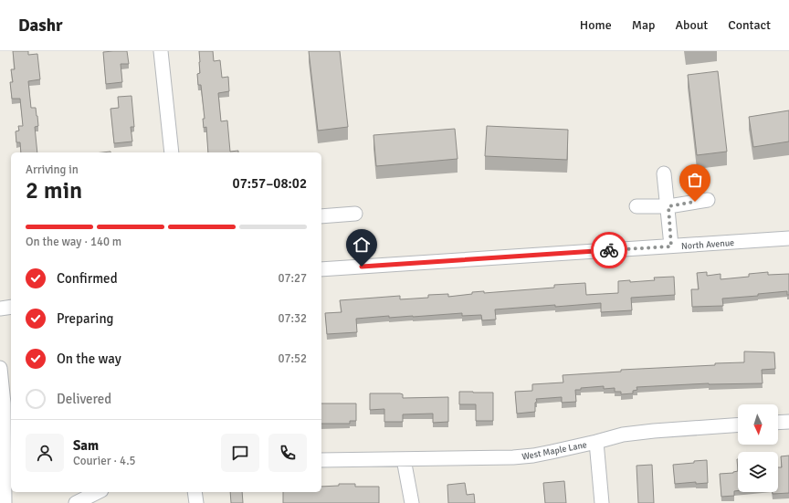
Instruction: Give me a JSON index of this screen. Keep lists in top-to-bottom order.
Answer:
{
  "streets": {
    "street": ["North Avenue", "West Maple Lane"]
  },
  "north": "bottom",
  "page": {
    "header": "Dashr",
    "nav": [
      "Home",
      "Map",
      "About",
      "Contact"
    ],
    "heading": ["2 min", "Arriving in", "07:57–08:02"],
    "panel": ["Sam", "Courier · 4.5"],
    "bar": "On the way · 140 m",
    "list": [
      ["Confirmed", "07:27"],
      ["Preparing", "07:32"],
      ["On the way", "07:52"],
      "Delivered"
    ]
  }
}
